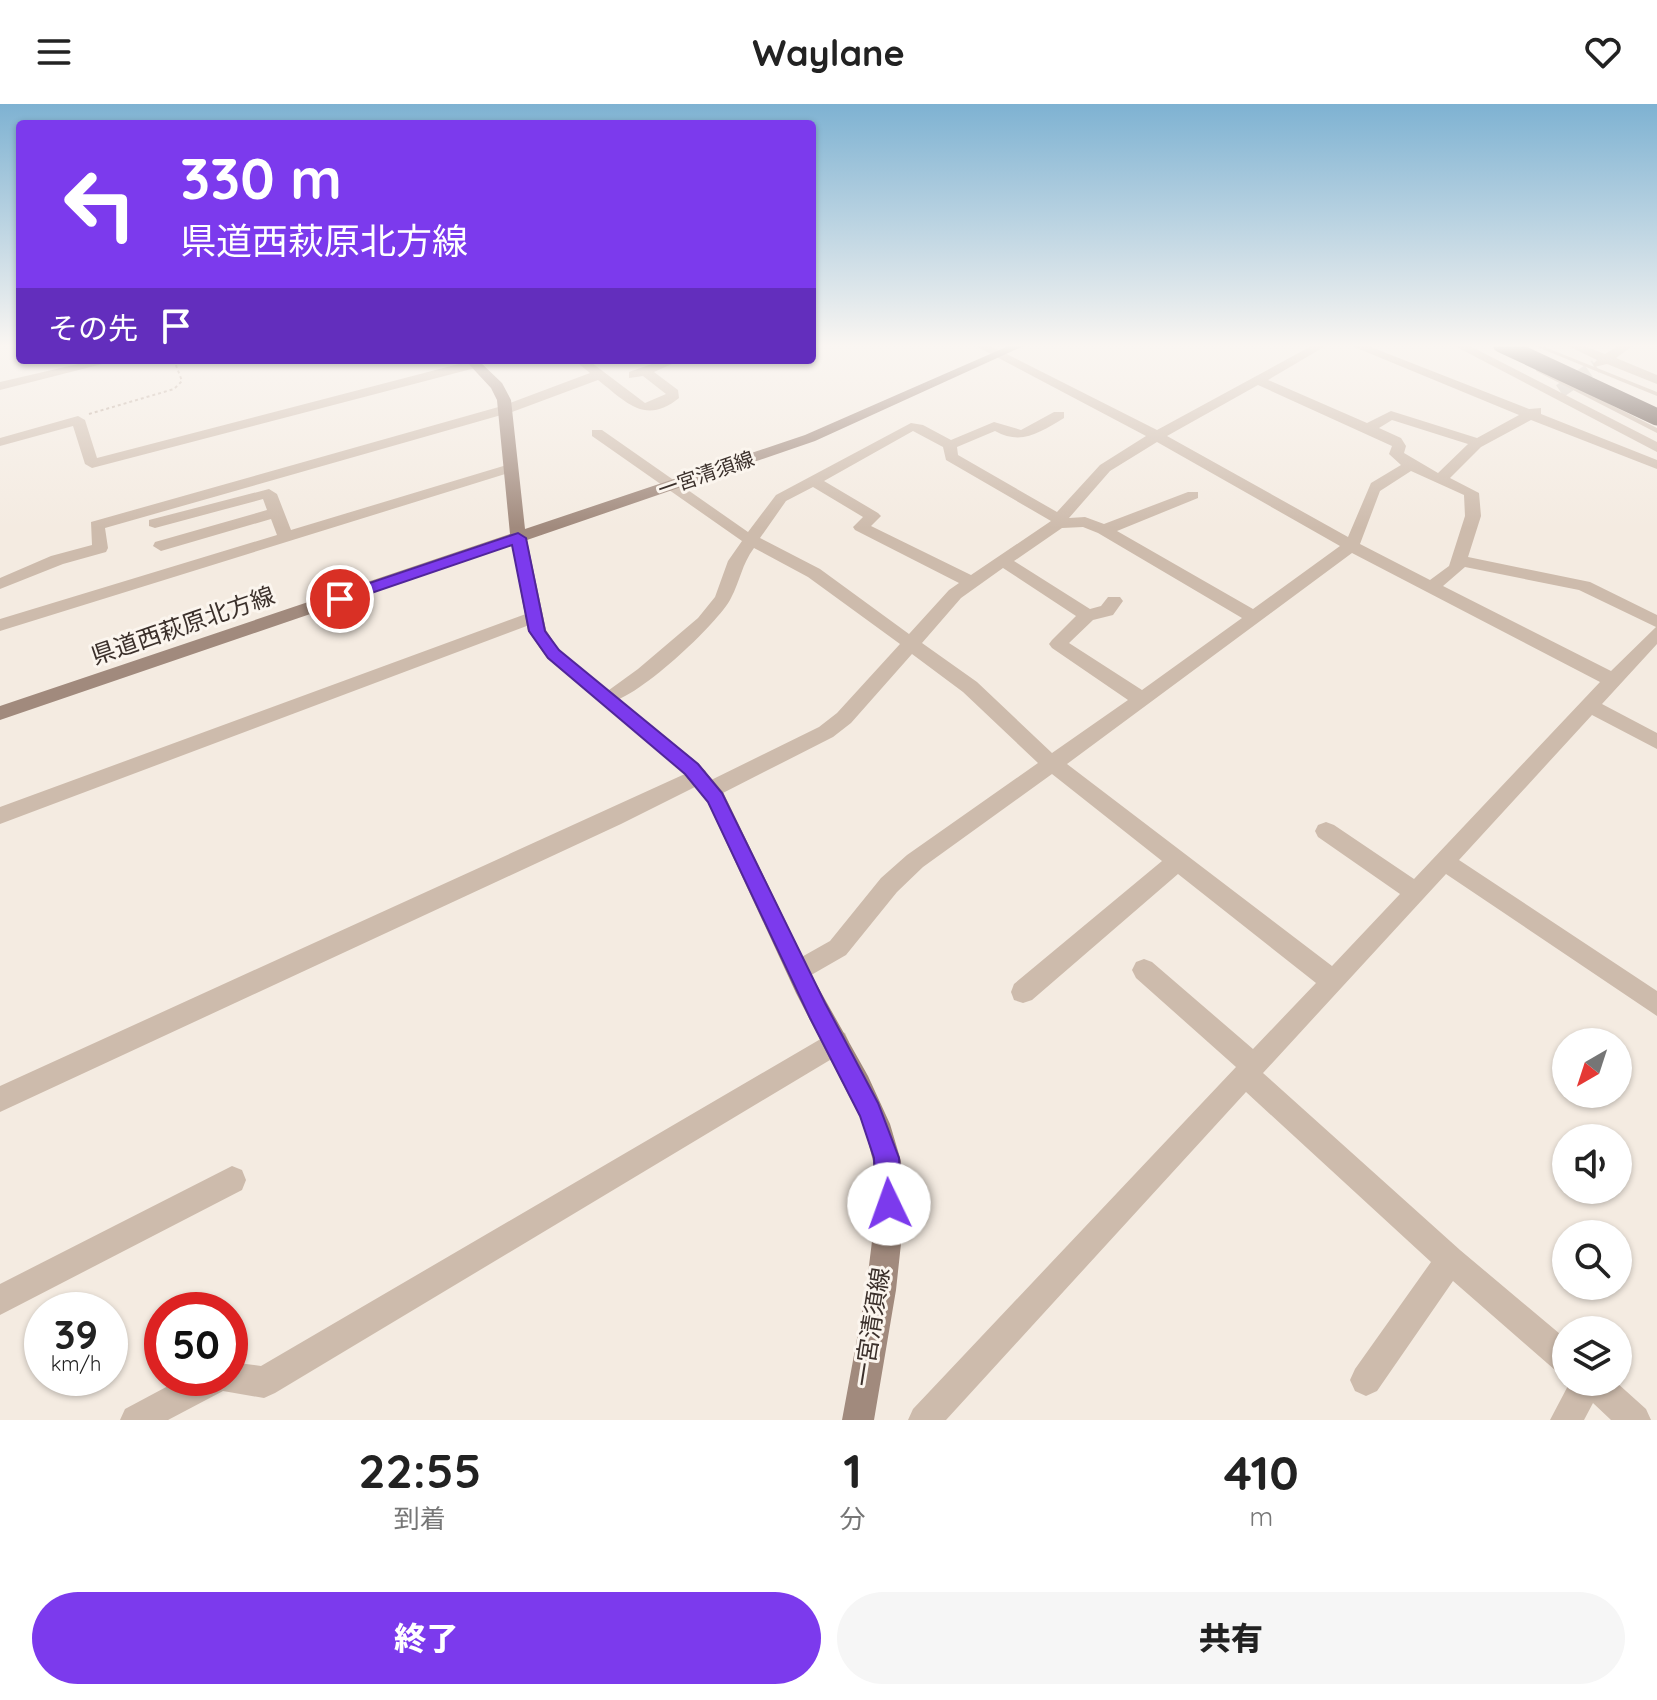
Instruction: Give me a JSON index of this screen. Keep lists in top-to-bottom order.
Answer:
{
  "streets": {
    "main road": ["一宮清須線", "県道西萩原北方線"]
  },
  "crossings": [
    ["一宮清須線", "県道西萩原北方線"]
  ],
  "north": "bottom left",
  "page": {
    "header": "Waylane",
    "turn": ["330 m", "県道西萩原北方線"],
    "then": "その先",
    "speed": "39 km/h",
    "limit": "50",
    "eta": [
      "22:55",
      "到着",
      "1",
      "分",
      "410",
      "m"
    ],
    "buttons": ["終了", "共有"]
  }
}
